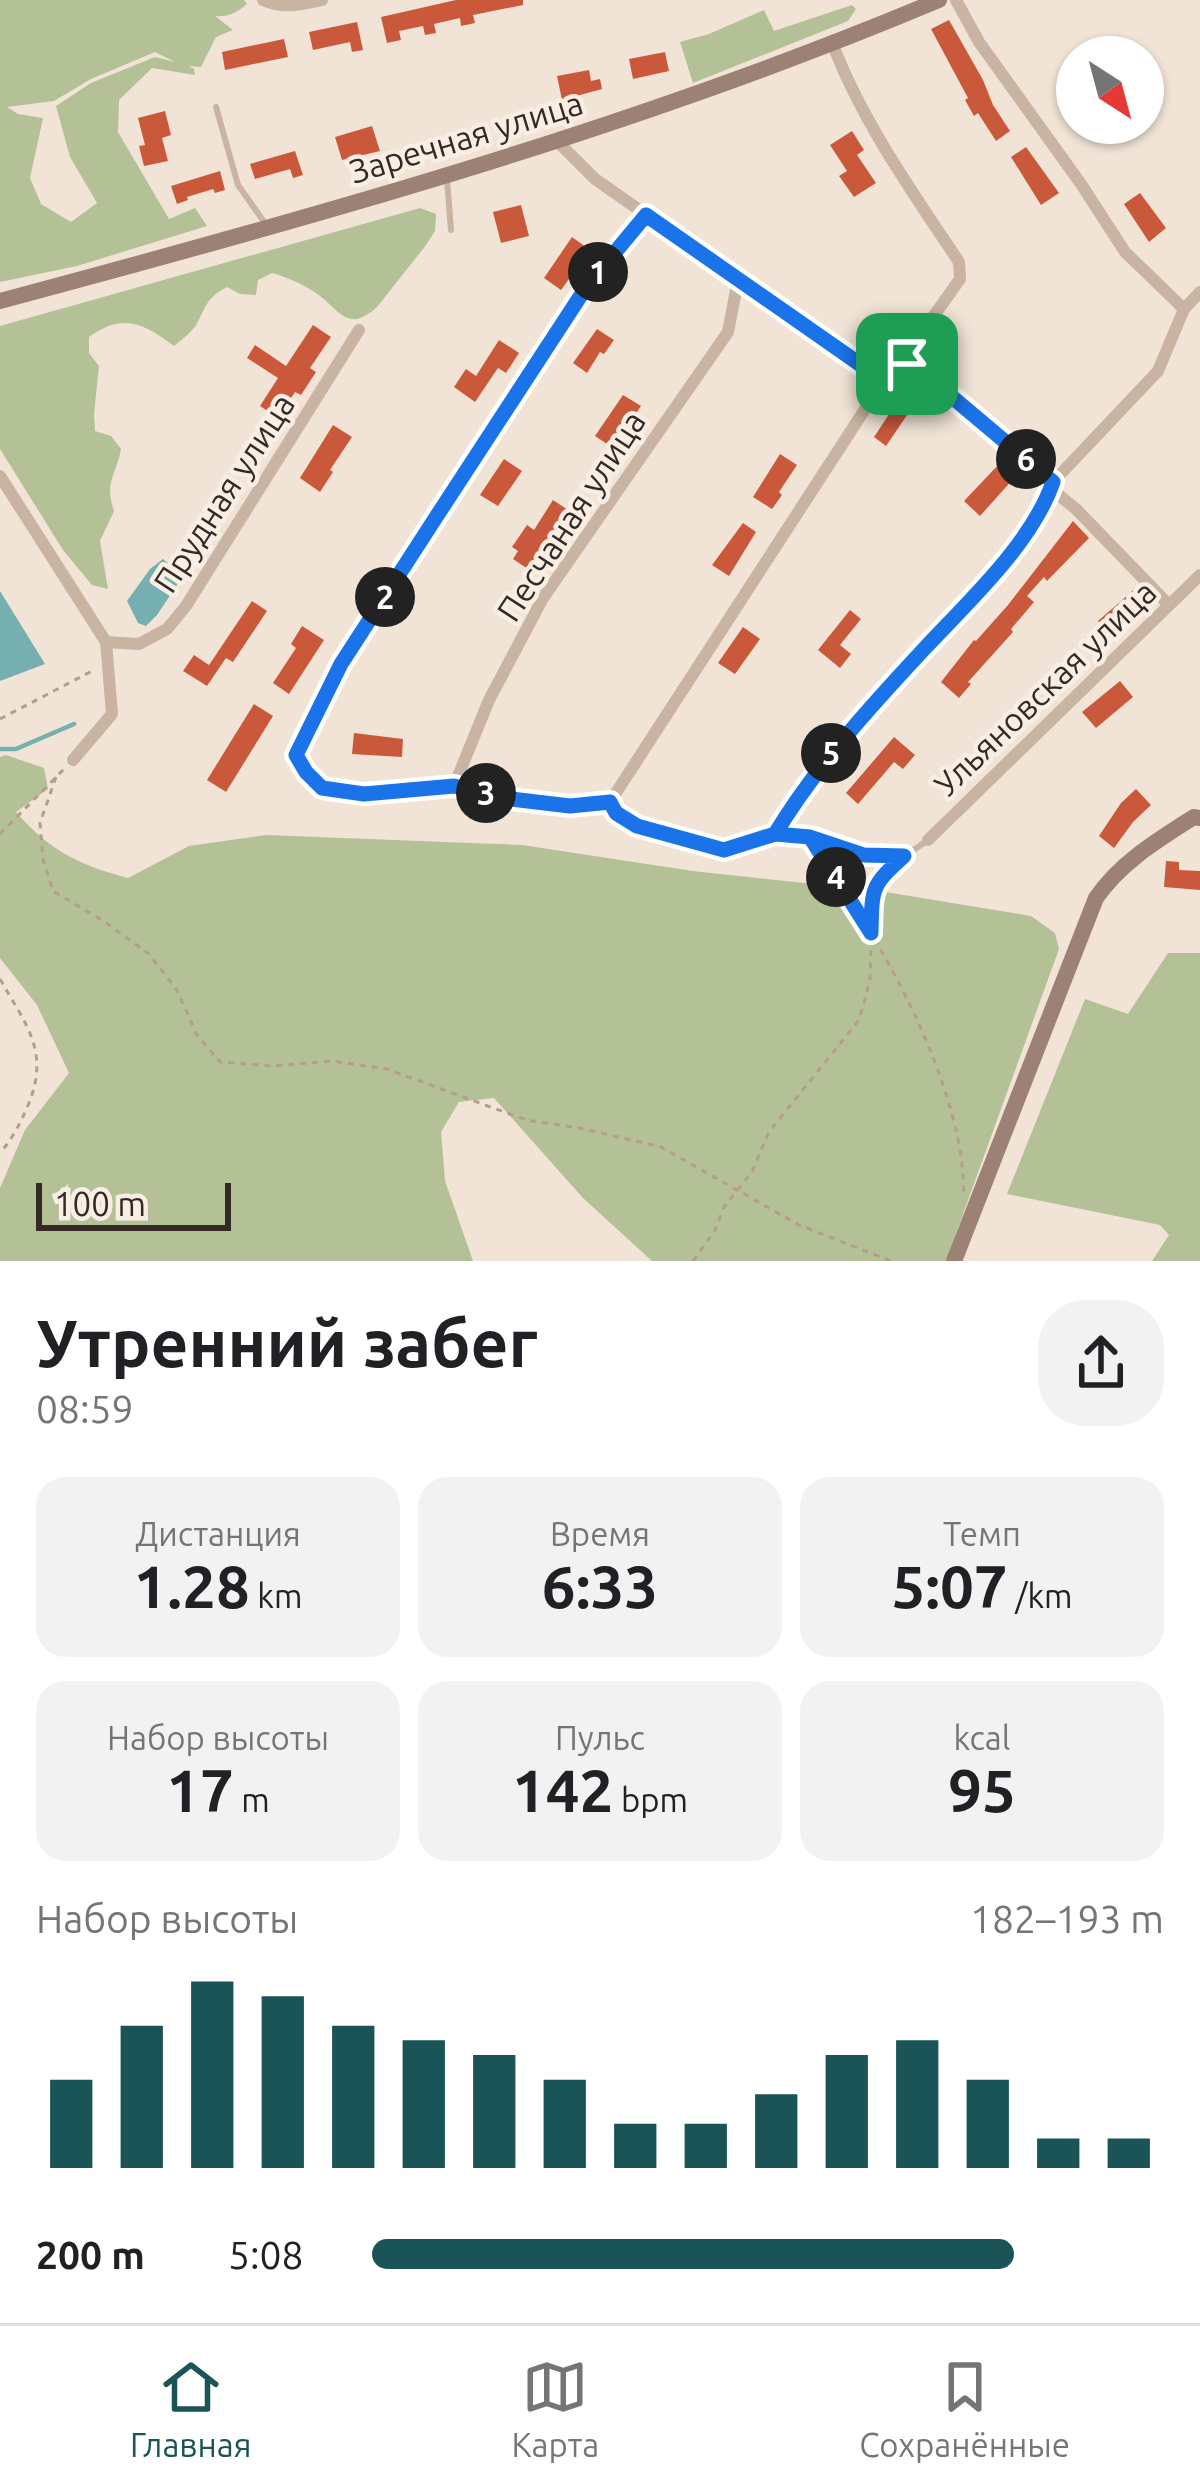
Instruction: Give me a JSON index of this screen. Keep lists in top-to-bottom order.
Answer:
{
  "streets": {
    "main road": ["Заречная улица"],
    "street": ["Прудная улица", "Песчаная улица", "Ульяновская улица"]
  },
  "scale_bar": "100 m",
  "north": "bottom right",
  "page": {
    "pins": [
      "1",
      "6",
      "2",
      "5",
      "3",
      "4"
    ],
    "scale": "100 m",
    "heading": ["Утренний забег", "08:59"],
    "stats": [
      ["Дистанция", "1.28 km"],
      ["Время", "6:33"],
      ["Темп", "5:07 /km"],
      ["Набор высоты", "17 m"],
      ["Пульс", "142 bpm"],
      ["kcal", "95"]
    ],
    "chart": ["Набор высоты", "182–193 m"],
    "list": [
      {
        "name": "200 m",
        "note": "5:08"
      }
    ],
    "tabs": ["Главная", "Карта", "Сохранённые"]
  }
}
